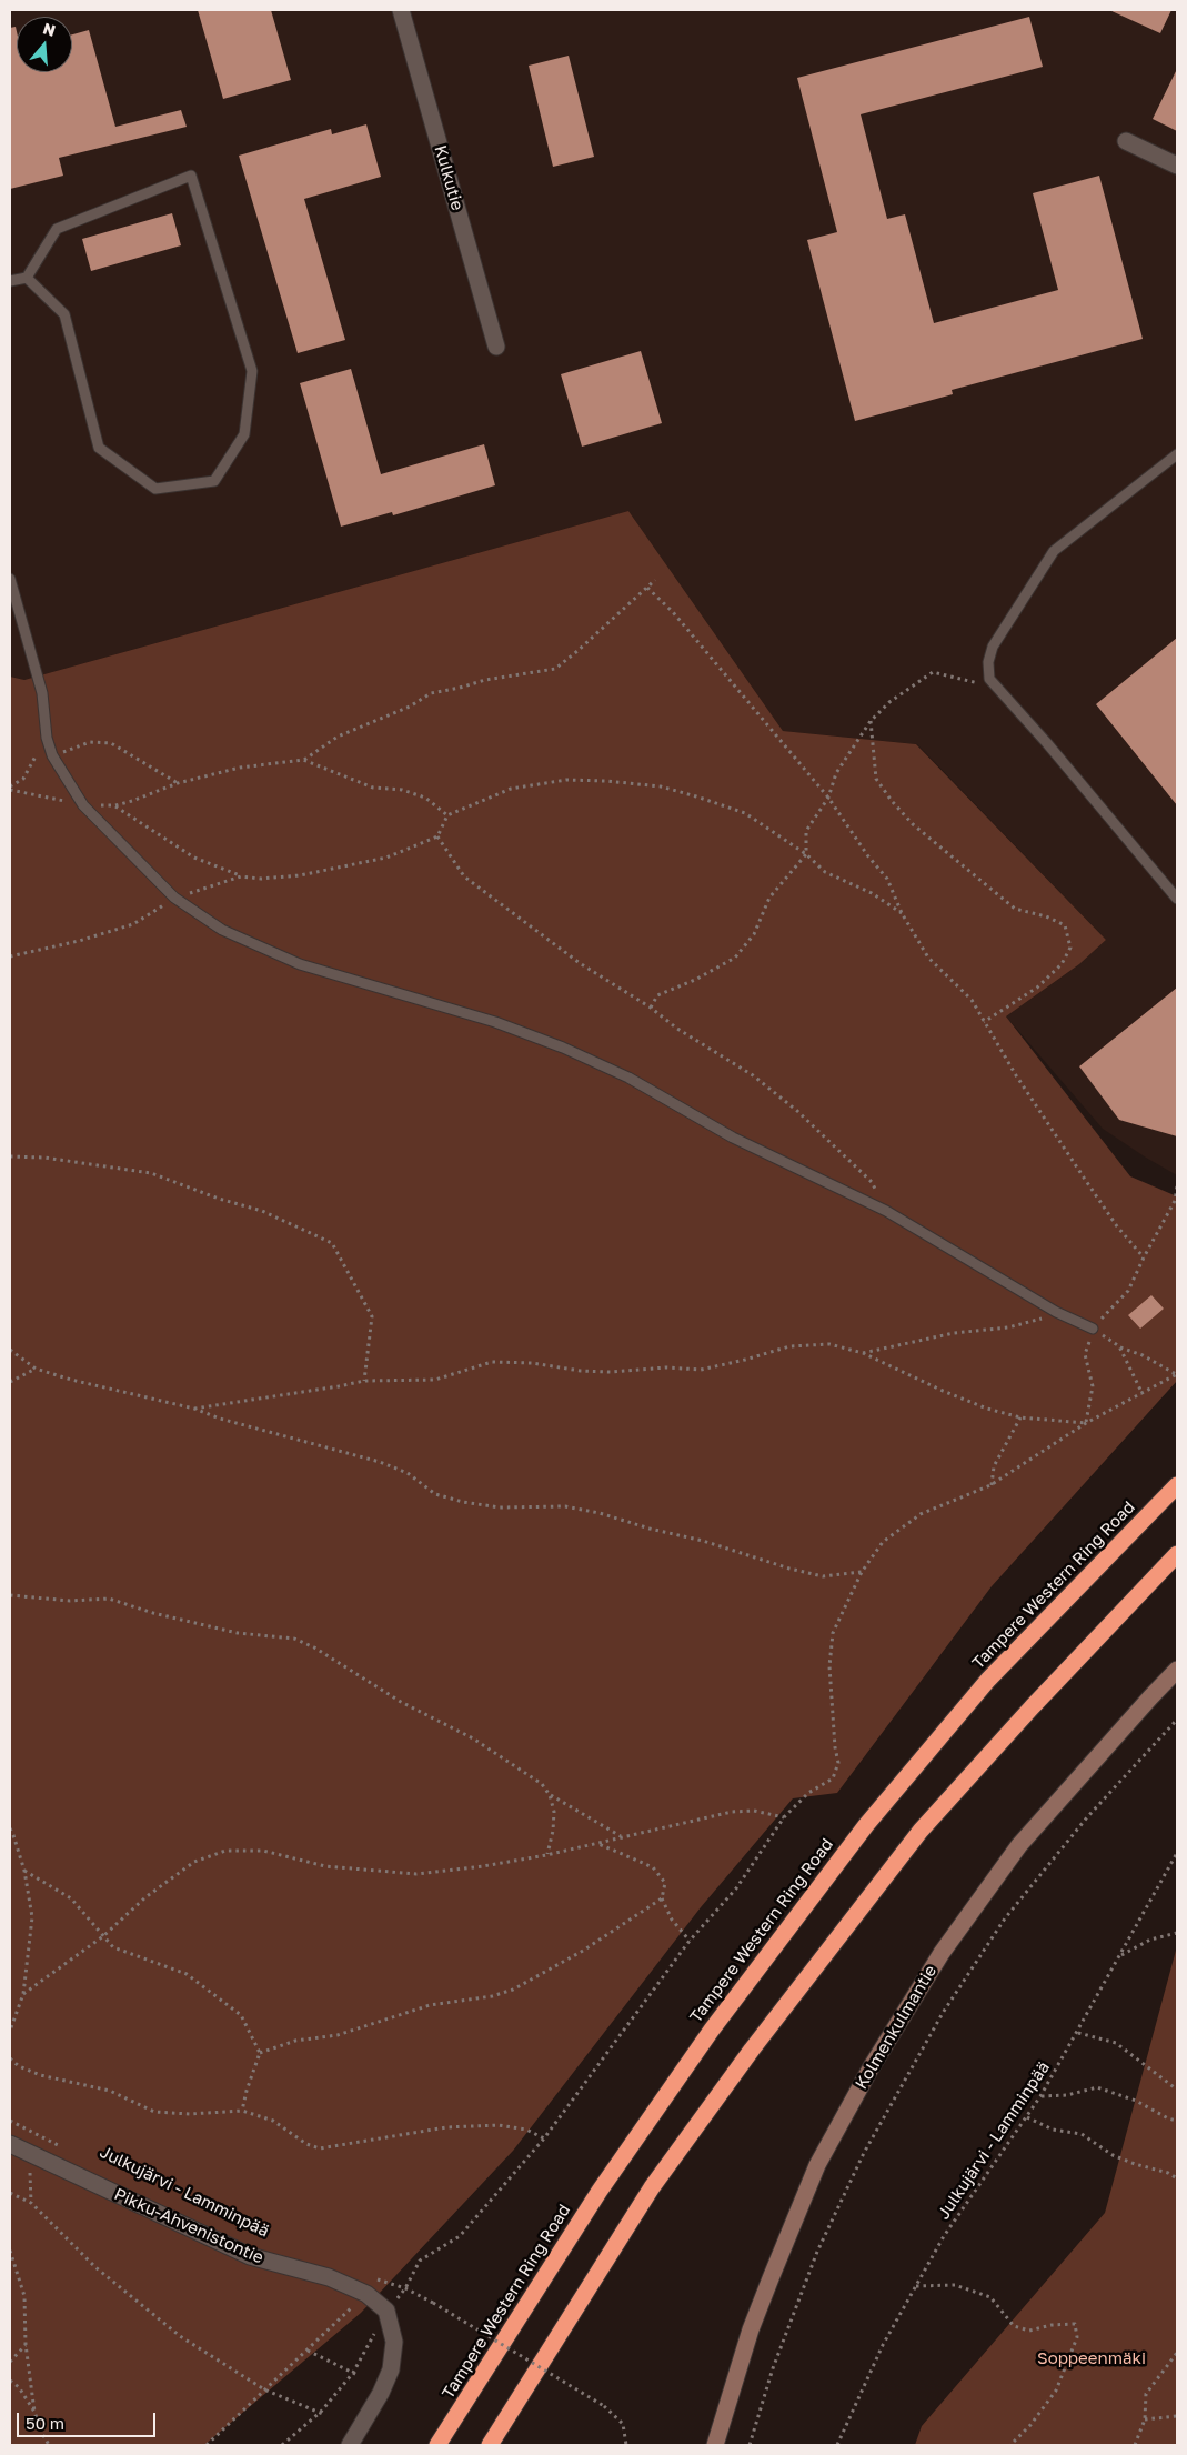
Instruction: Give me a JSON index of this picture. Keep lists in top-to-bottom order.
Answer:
{
  "streets": {
    "highway": ["Tampere Western Ring Road"],
    "street": ["Kulkutie", "Kolmenkulmantie", "Pikku-Ahvenistontie"],
    "path": ["Julkujärvi - Lamminpää"]
  },
  "parks": ["Soppeenmäki"],
  "scale_bar": "50 m",
  "north": "top"
}
